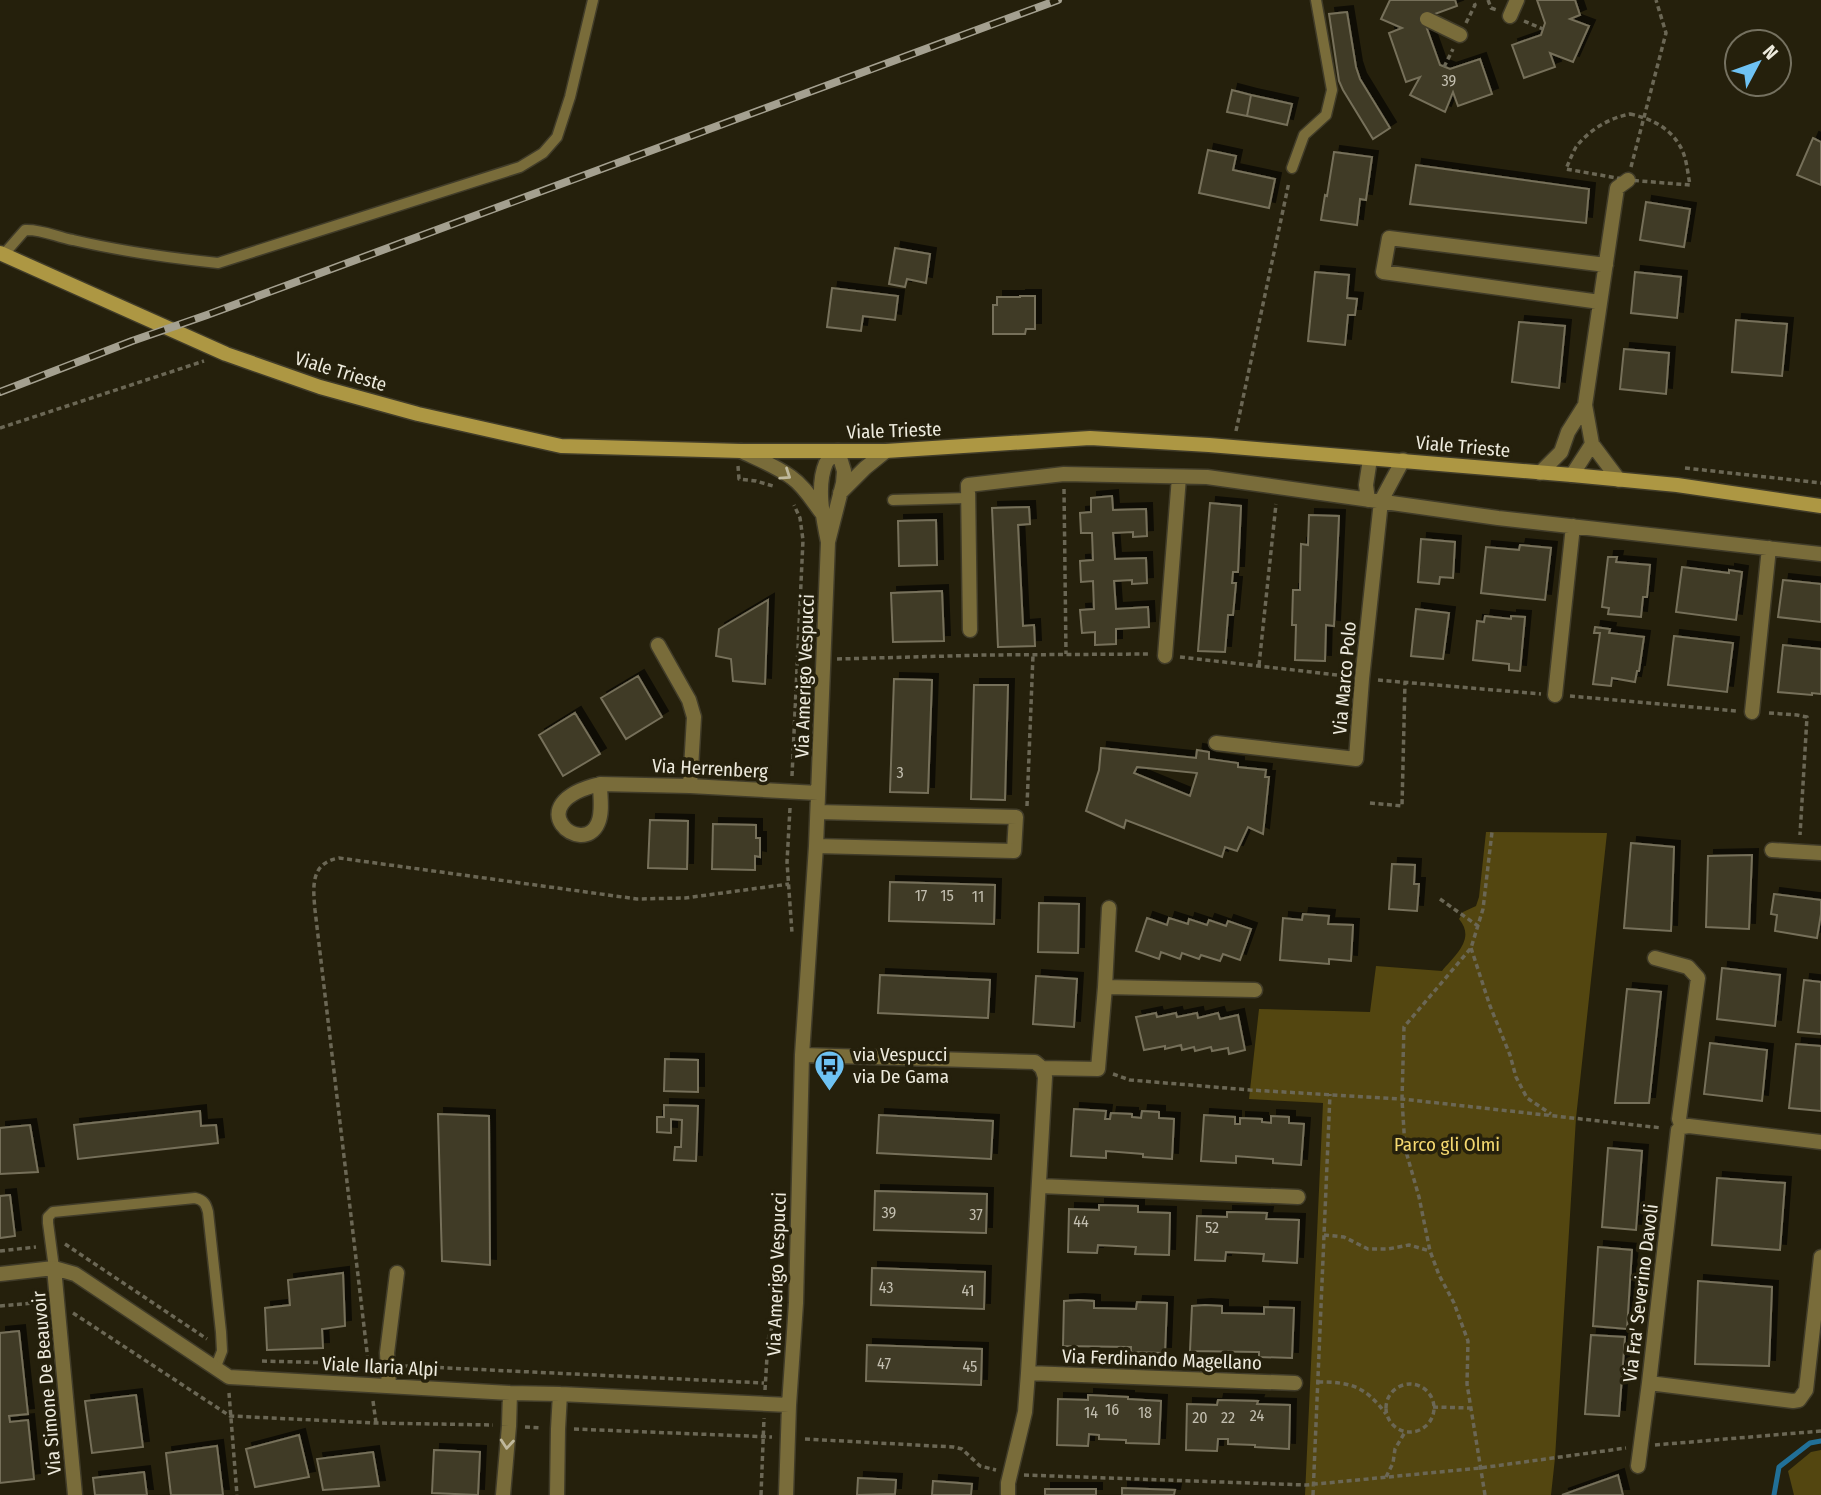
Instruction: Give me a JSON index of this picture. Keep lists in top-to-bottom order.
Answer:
{
  "streets": {
    "main road": ["Viale Trieste"],
    "street": [
      "Via Amerigo Vespucci",
      "Via Marco Polo",
      "Via Herrenberg",
      "Via Fra' Severino Davoli",
      "Via Ferdinando Magellano",
      "Viale Ilaria Alpi",
      "Via Simone De Beauvoir"
    ]
  },
  "crossings": [
    ["Viale Trieste", "Via Amerigo Vespucci"],
    ["Viale Trieste", "Via Marco Polo"],
    ["Via Amerigo Vespucci", "Via Herrenberg"],
    ["Via Amerigo Vespucci", "Viale Ilaria Alpi"],
    ["Viale Ilaria Alpi", "Via Simone De Beauvoir"]
  ],
  "parks": ["Parco gli Olmi"],
  "places": {
    "bus stop": ["via Vespucci via De Gama"]
  },
  "house_numbers": [
    "39",
    "3",
    "17",
    "15",
    "11",
    "39",
    "37",
    "44",
    "52",
    "43",
    "41",
    "47",
    "45",
    "16",
    "14",
    "18",
    "24",
    "20",
    "22"
  ],
  "north": "top right"
}
